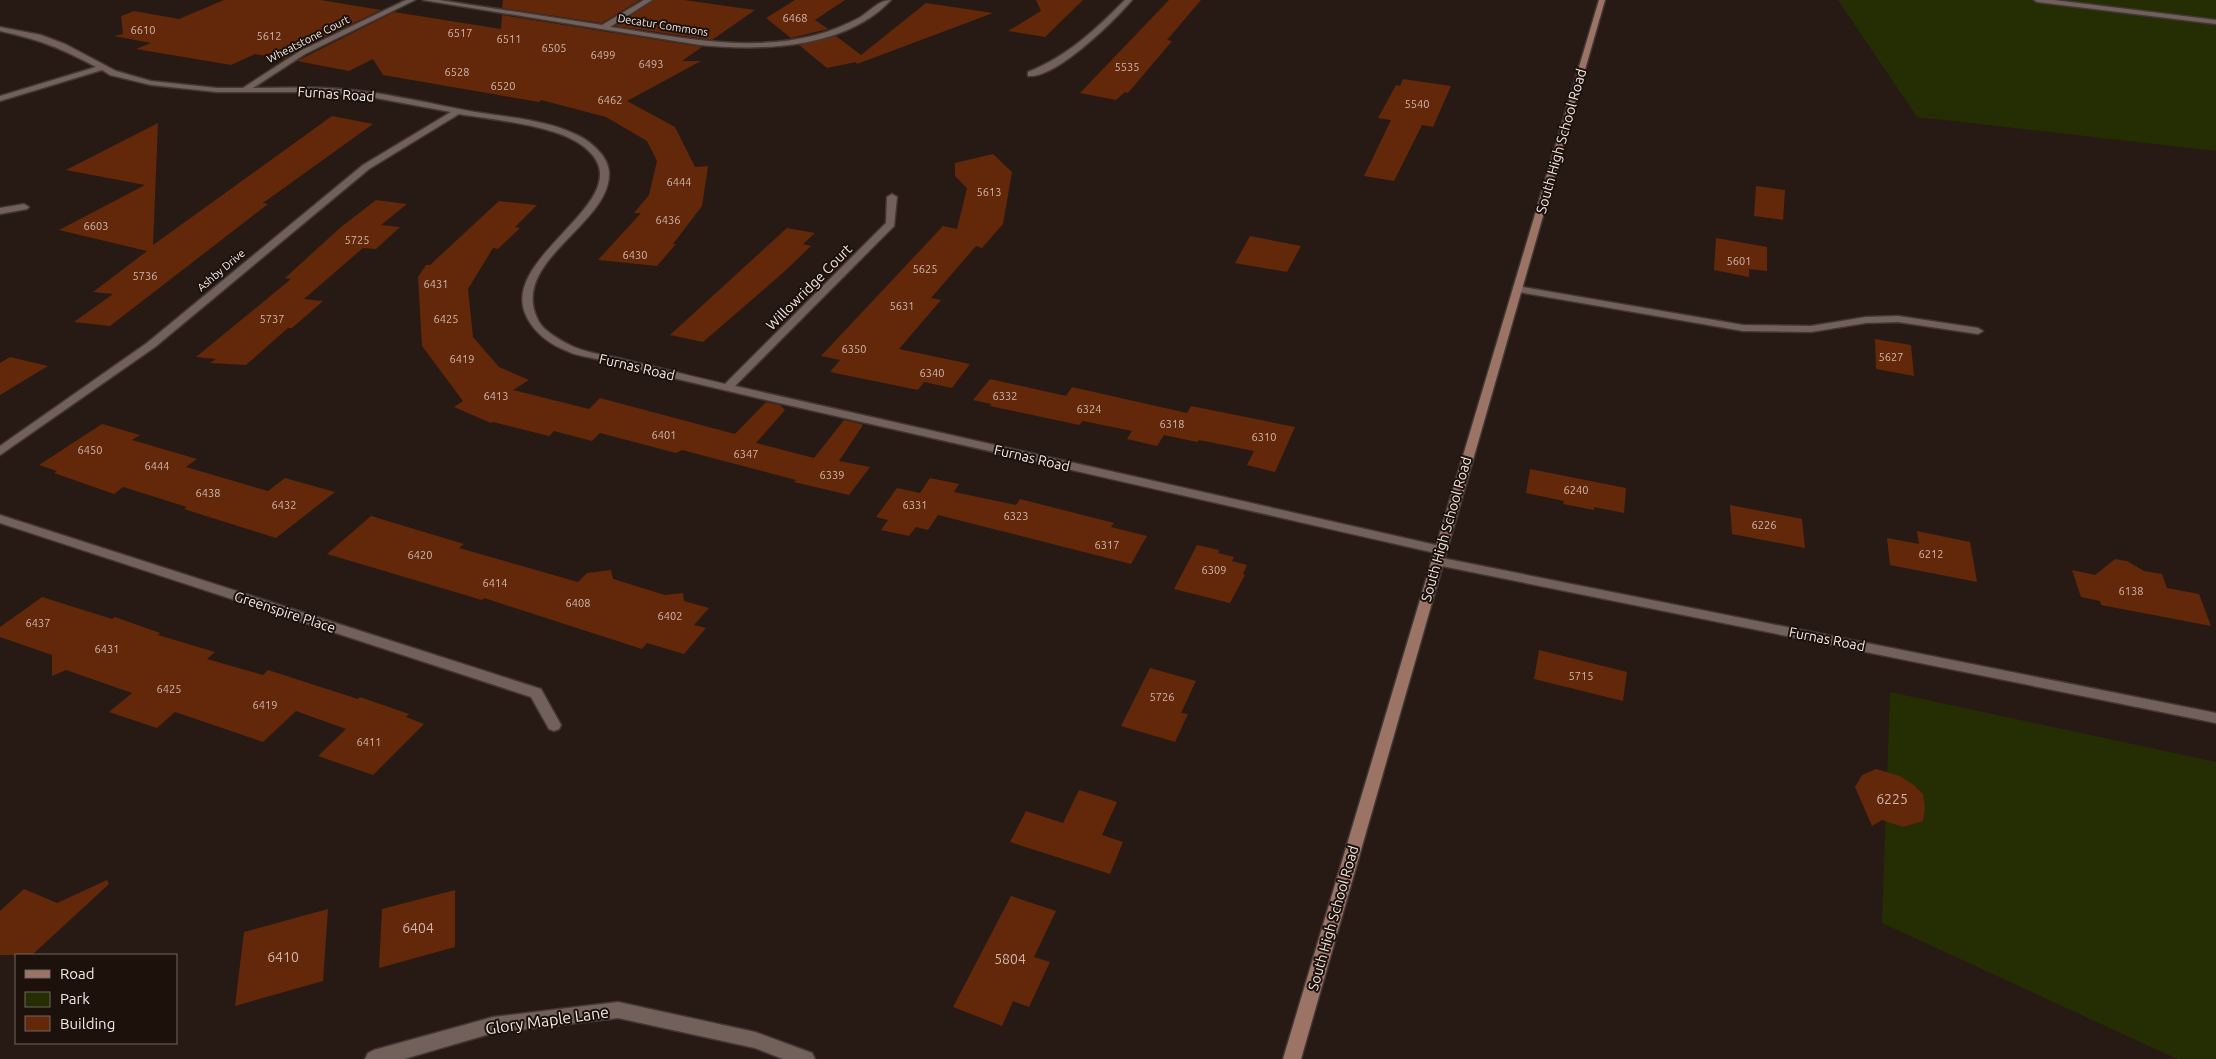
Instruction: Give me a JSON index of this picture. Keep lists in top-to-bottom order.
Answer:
{
  "streets": {
    "main road": ["South High School Road"],
    "street": [
      "Decatur Commons",
      "Wheatstone Court",
      "Furnas Road",
      "Ashby Drive",
      "Willowridge Court",
      "Greenspire Place",
      "Glory Maple Lane"
    ]
  },
  "crossings": [
    ["Wheatstone Court", "Furnas Road"],
    ["Furnas Road", "South High School Road"],
    ["Furnas Road", "Ashby Drive"],
    ["Furnas Road", "Willowridge Court"]
  ],
  "house_numbers": [
    "6468",
    "6610",
    "6517",
    "5612",
    "6511",
    "6505",
    "6499",
    "6493",
    "5535",
    "6528",
    "6520",
    "6462",
    "5540",
    "6444",
    "5613",
    "6436",
    "6603",
    "5725",
    "6430",
    "5601",
    "5625",
    "5736",
    "6431",
    "5631",
    "5737",
    "6425",
    "6350",
    "5627",
    "6419",
    "6340",
    "6413",
    "6332",
    "6324",
    "6318",
    "6401",
    "6310",
    "6450",
    "6347",
    "6444",
    "6339",
    "6240",
    "6438",
    "6432",
    "6331",
    "6323",
    "6226",
    "6317",
    "6212",
    "6420",
    "6309",
    "6414",
    "6138",
    "6408",
    "6402",
    "6437",
    "6431",
    "5715",
    "6425",
    "5726",
    "6419",
    "6411",
    "6225",
    "6404",
    "6410",
    "5804"
  ],
  "legend": ["Road", "Park", "Building"]
}
